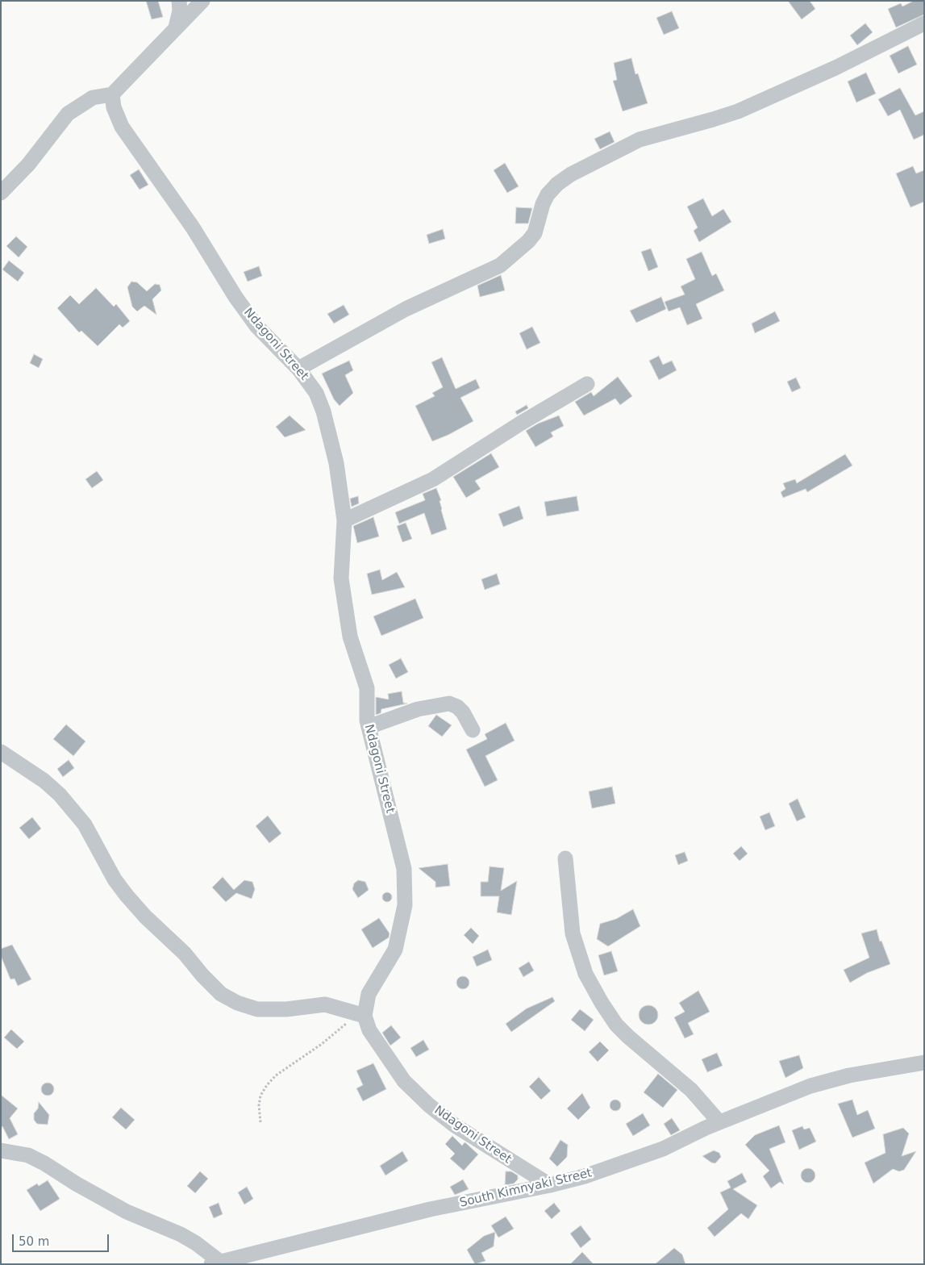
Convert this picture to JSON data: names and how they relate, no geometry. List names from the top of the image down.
{
  "streets": {
    "street": ["Ndagoni Street", "South Kimnyaki Street"]
  },
  "crossings": [
    ["Ndagoni Street", "South Kimnyaki Street"]
  ],
  "scale_bar": "50 m"
}
